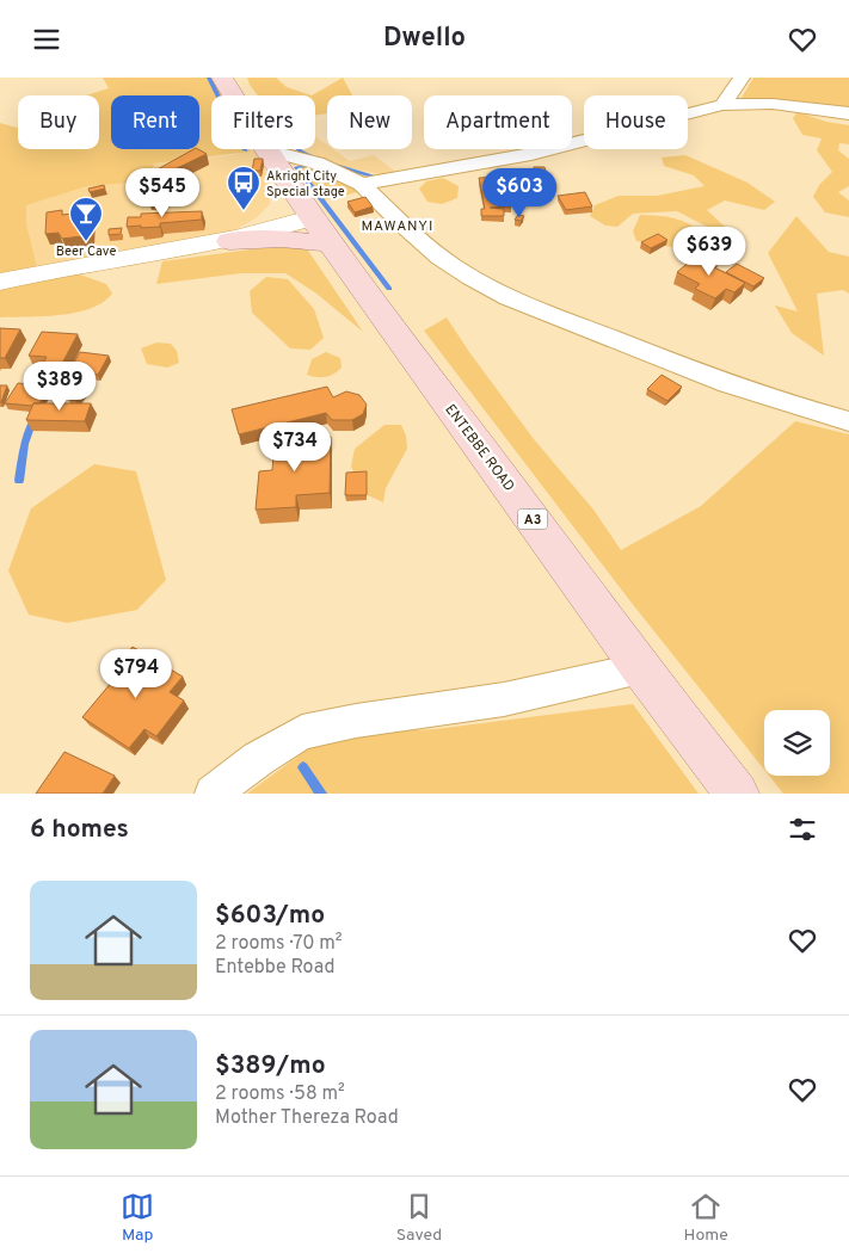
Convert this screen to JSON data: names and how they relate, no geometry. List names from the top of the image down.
{
  "streets": {
    "main road": ["ENTEBBE ROAD", "A3"]
  },
  "crossings": [
    ["ENTEBBE ROAD", "A3"]
  ],
  "districts": ["MAWANYI"],
  "places": {
    "bus stop": ["Akright City Special stage"],
    "bar": ["Beer Cave"]
  },
  "page": {
    "header": "Dwello",
    "chip": [
      "Buy",
      "Rent",
      "Filters",
      "New",
      "Apartment",
      "House"
    ],
    "price": [
      "$545",
      "$603",
      "$639",
      "$389",
      "$734",
      "$794"
    ],
    "heading": "6 homes",
    "list": [
      {
        "name": "$603/mo",
        "note": "2 rooms · 70 m² · Entebbe Road"
      },
      {
        "name": "$389/mo",
        "note": "2 rooms · 58 m² · Mother Thereza Road"
      }
    ],
    "tabs": ["Map", "Saved", "Home"]
  }
}
